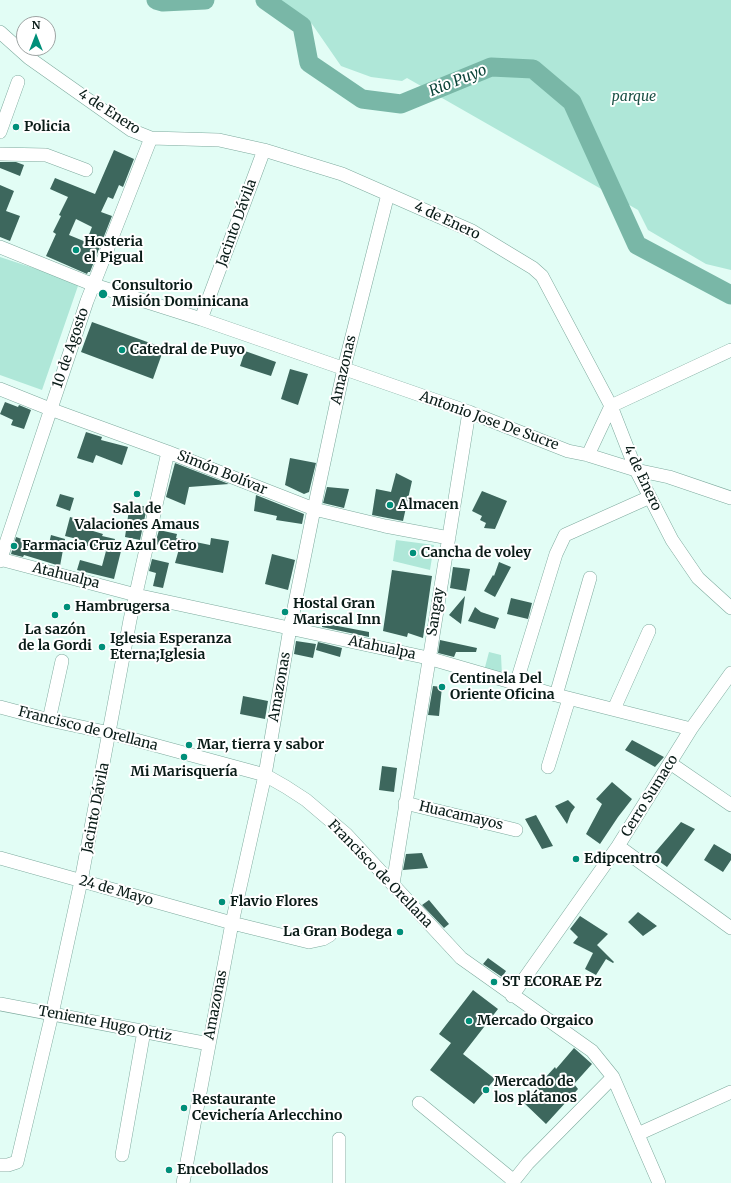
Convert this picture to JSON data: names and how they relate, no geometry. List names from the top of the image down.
{
  "streets": {
    "street": [
      "4 de Enero",
      "Jacinto Dávila",
      "10 de Agosto",
      "Amazonas",
      "Antonio Jose De Sucre",
      "Simón Bolívar",
      "Atahualpa",
      "Sangay",
      "Francisco de Orellana",
      "Cerro Sumaco",
      "Huacamayos",
      "24 de Mayo",
      "Teniente Hugo Ortiz"
    ]
  },
  "crossings": [
    ["4 de Enero", "Jacinto Dávila"],
    ["4 de Enero", "10 de Agosto"],
    ["4 de Enero", "Amazonas"],
    ["4 de Enero", "Antonio Jose De Sucre"],
    ["Jacinto Dávila", "Antonio Jose De Sucre"],
    ["Jacinto Dávila", "Simón Bolívar"],
    ["Jacinto Dávila", "Atahualpa"],
    ["Jacinto Dávila", "Francisco de Orellana"],
    ["Jacinto Dávila", "24 de Mayo"],
    ["Jacinto Dávila", "Teniente Hugo Ortiz"],
    ["10 de Agosto", "Antonio Jose De Sucre"],
    ["10 de Agosto", "Simón Bolívar"],
    ["10 de Agosto", "Atahualpa"],
    ["Amazonas", "Antonio Jose De Sucre"],
    ["Amazonas", "Simón Bolívar"],
    ["Amazonas", "Atahualpa"],
    ["Amazonas", "Francisco de Orellana"],
    ["Amazonas", "24 de Mayo"],
    ["Amazonas", "Teniente Hugo Ortiz"],
    ["Antonio Jose De Sucre", "Sangay"],
    ["Simón Bolívar", "Sangay"],
    ["Atahualpa", "Sangay"],
    ["Atahualpa", "Cerro Sumaco"],
    ["Sangay", "Francisco de Orellana"],
    ["Sangay", "Huacamayos"],
    ["Francisco de Orellana", "Cerro Sumaco"]
  ],
  "water": ["Rio Puyo"],
  "parks": ["parque"],
  "places": [
    "Policia",
    "Hosteria el Pigual",
    "Consultorio Misión Dominicana",
    "Catedral de Puyo",
    "Sala de Valaciones Amaus",
    "Almacen",
    "Farmacia Cruz Azul Cetro",
    "Cancha de voley",
    "Hambrugersa",
    "Hostal Gran Mariscal Inn",
    "La sazón de la Gordi",
    "Iglesia Esperanza Eterna;Iglesia",
    "Centinela Del Oriente Oficina",
    "Mar, tierra y sabor",
    "Mi Marisquería",
    "Edipcentro",
    "Flavio Flores",
    "La Gran Bodega",
    "ST ECORAE Pz",
    "Mercado Orgaico",
    "Mercado de los plátanos",
    "Restaurante Cevichería Arlecchino",
    "Encebollados"
  ],
  "north": "top"
}
